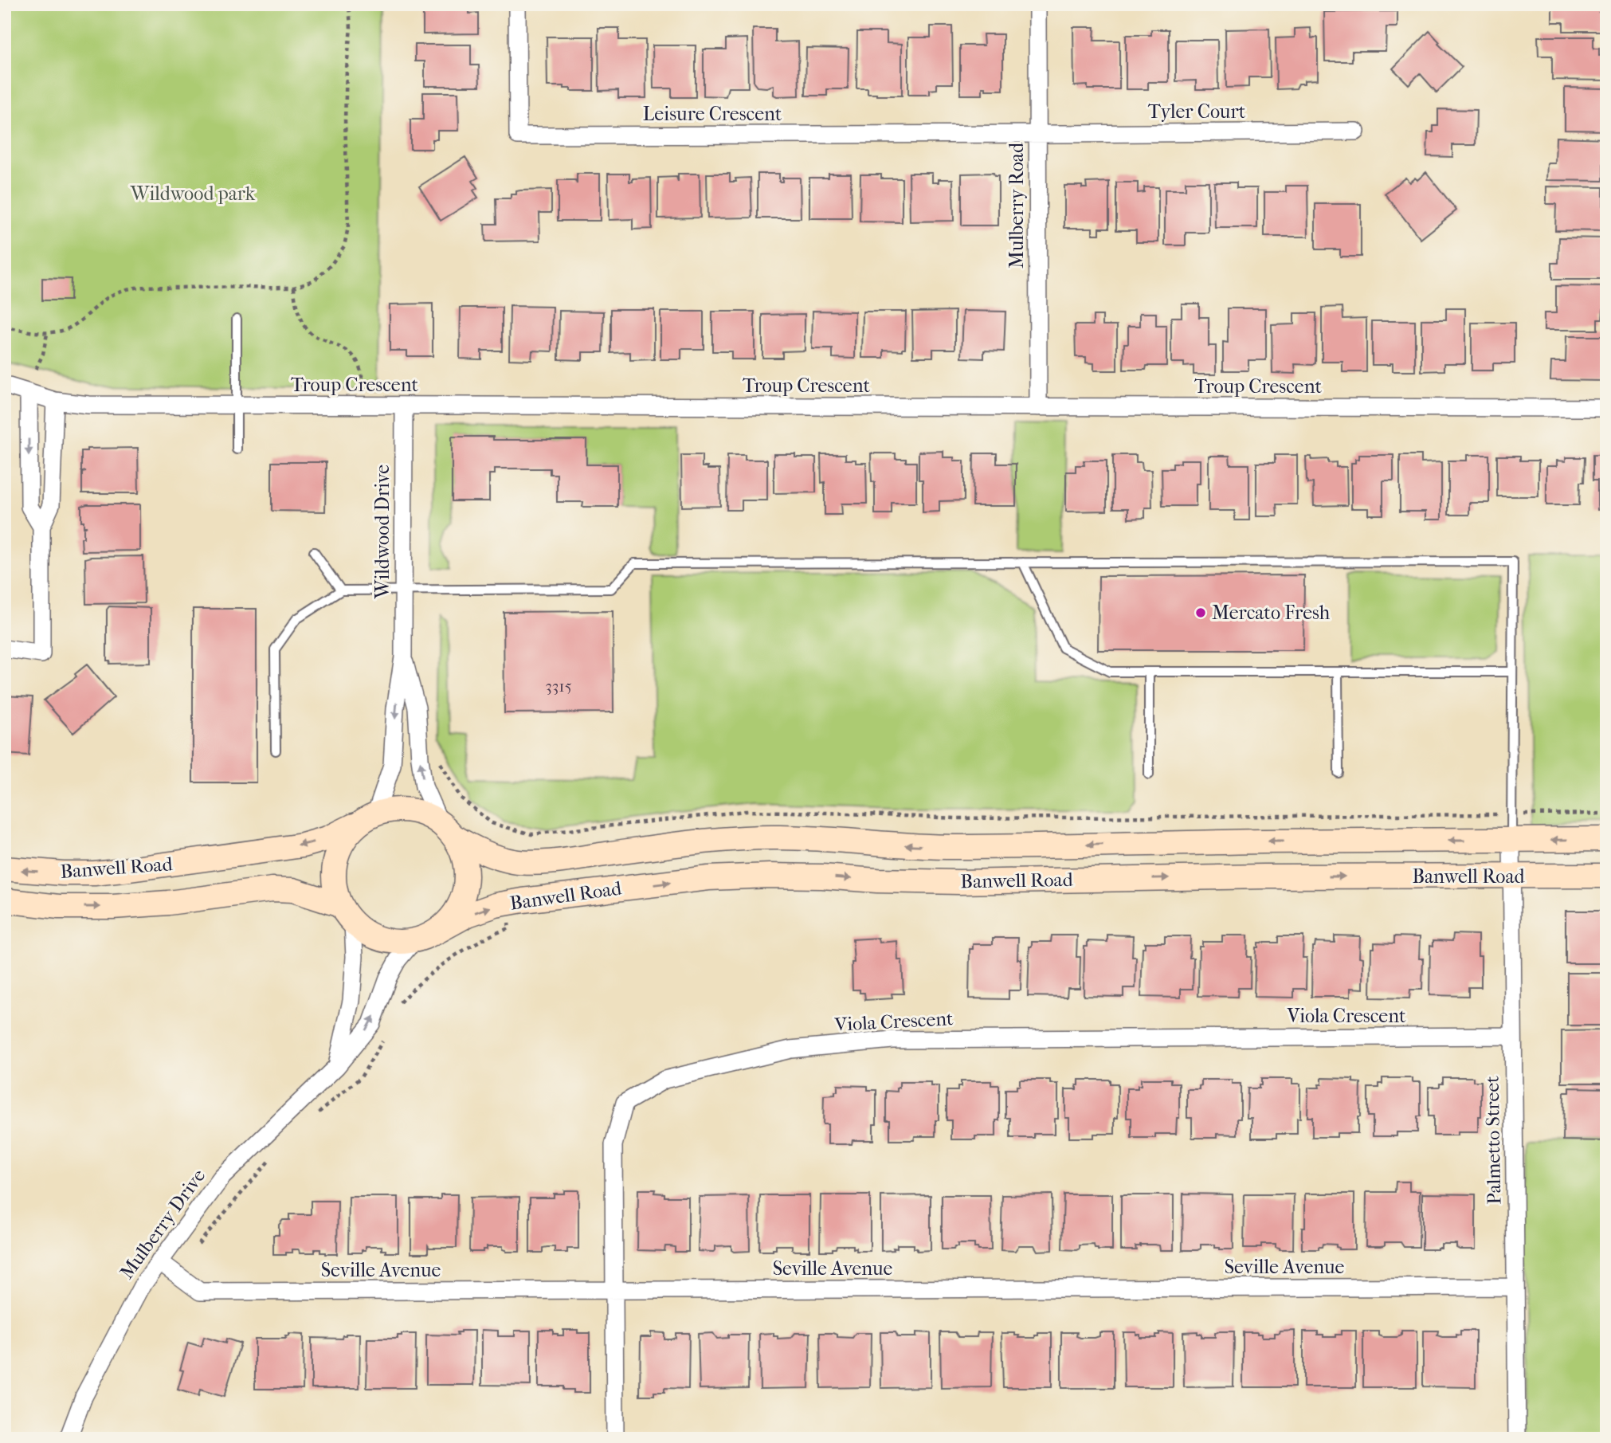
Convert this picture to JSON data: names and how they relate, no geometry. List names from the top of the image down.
{
  "streets": {
    "main road": ["Banwell Road"],
    "street": [
      "Tyler Court",
      "Leisure Crescent",
      "Mulberry Road",
      "Troup Crescent",
      "Wildwood Drive",
      "Viola Crescent",
      "Palmetto Street",
      "Mulberry Drive",
      "Seville Avenue"
    ]
  },
  "crossings": [
    ["Tyler Court", "Leisure Crescent"],
    ["Tyler Court", "Mulberry Road"],
    ["Leisure Crescent", "Mulberry Road"],
    ["Mulberry Road", "Troup Crescent"],
    ["Troup Crescent", "Wildwood Drive"],
    ["Wildwood Drive", "Banwell Road"],
    ["Wildwood Drive", "Mulberry Drive"],
    ["Banwell Road", "Palmetto Street"],
    ["Banwell Road", "Mulberry Drive"],
    ["Viola Crescent", "Palmetto Street"],
    ["Viola Crescent", "Seville Avenue"],
    ["Palmetto Street", "Seville Avenue"],
    ["Mulberry Drive", "Seville Avenue"]
  ],
  "parks": ["Wildwood park"],
  "places": ["Mercato Fresh"],
  "house_numbers": ["3315"]
}
